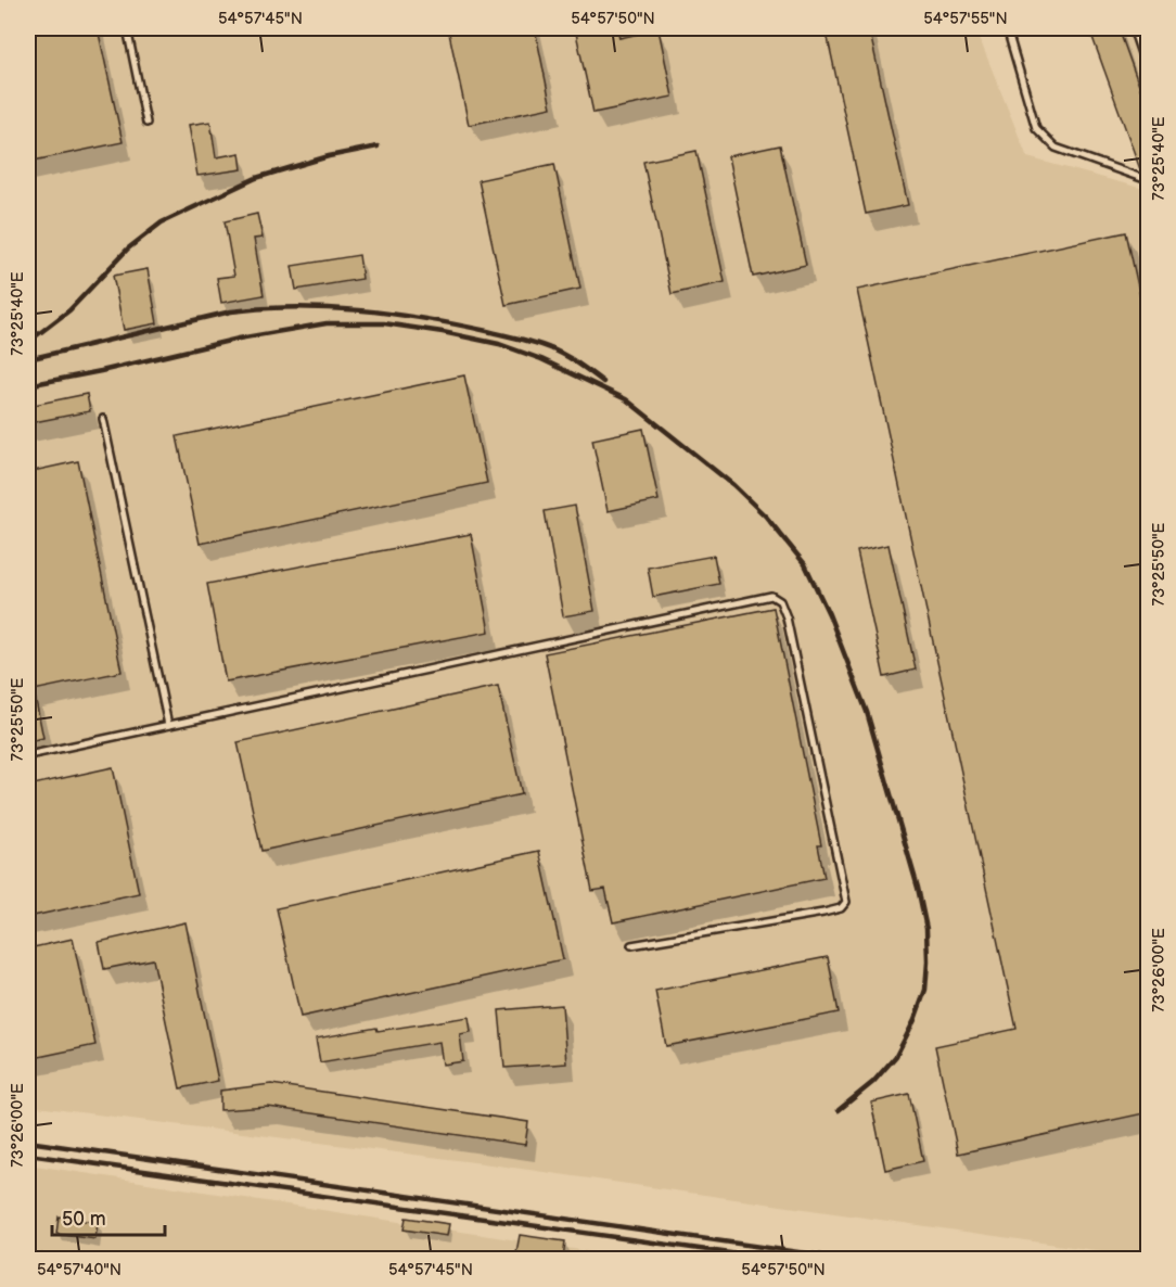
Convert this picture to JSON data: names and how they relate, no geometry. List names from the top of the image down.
{
  "scale_bar": "50 m",
  "coordinates": [
    "54°57'45\"N",
    "54°57'50\"N",
    "54°57'55\"N",
    "73°25'40\"E",
    "73°25'50\"E",
    "73°26'00\"E",
    "54°57'40\"N"
  ]
}
